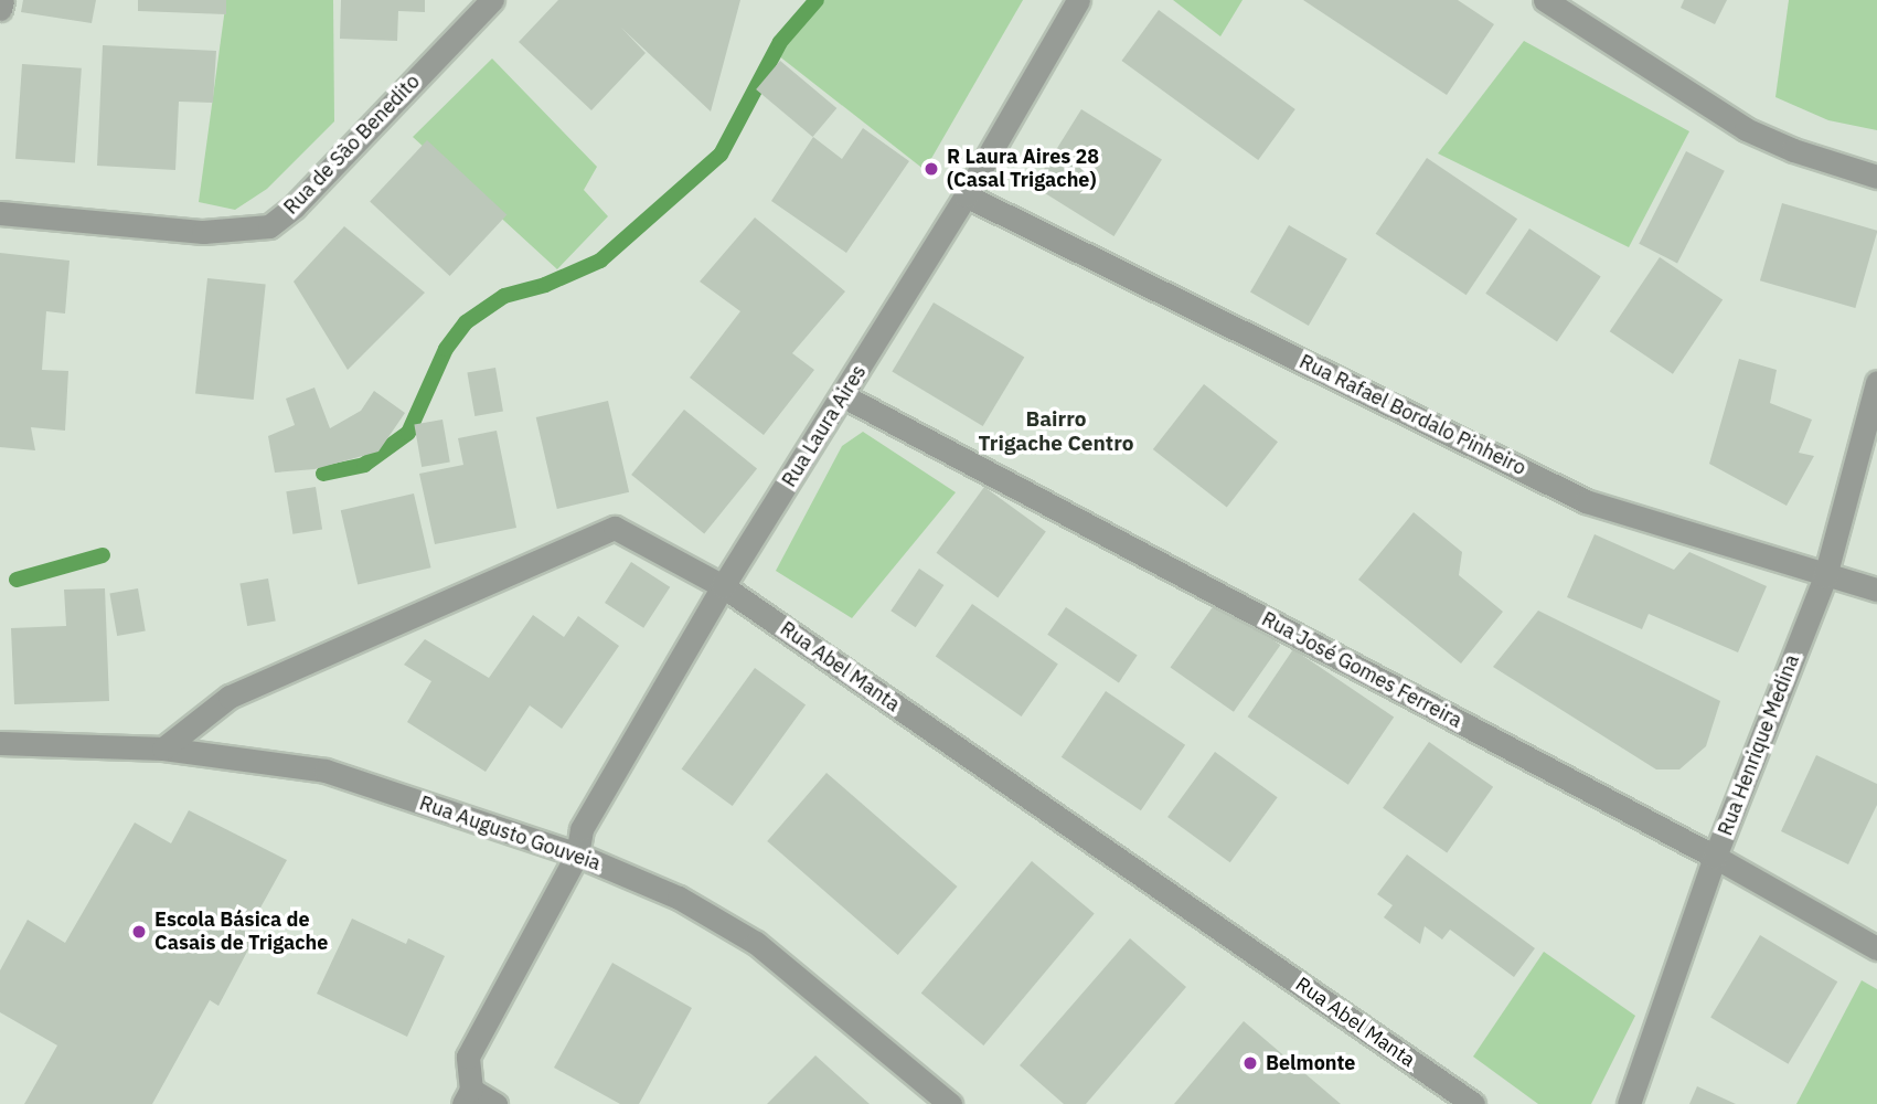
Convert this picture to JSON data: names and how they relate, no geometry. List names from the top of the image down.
{
  "streets": {
    "street": [
      "Rua de São Benedito",
      "Rua Rafael Bordalo Pinheiro",
      "Rua Laura Aires",
      "Rua Abel Manta",
      "Rua José Gomes Ferreira",
      "Rua Henrique Medina",
      "Rua Augusto Gouveia"
    ]
  },
  "crossings": [
    ["Rua Rafael Bordalo Pinheiro", "Rua Laura Aires"],
    ["Rua Rafael Bordalo Pinheiro", "Rua Henrique Medina"],
    ["Rua Laura Aires", "Rua Abel Manta"],
    ["Rua Laura Aires", "Rua José Gomes Ferreira"],
    ["Rua Laura Aires", "Rua Augusto Gouveia"],
    ["Rua Abel Manta", "Rua Augusto Gouveia"],
    ["Rua José Gomes Ferreira", "Rua Henrique Medina"]
  ],
  "districts": ["Bairro Trigache Centro"],
  "places": ["R Laura Aires 28 (Casal Trigache)", "Escola Básica de Casais de Trigache", "Belmonte"]
}
